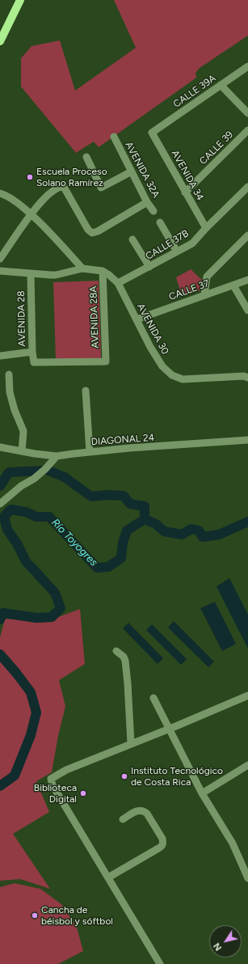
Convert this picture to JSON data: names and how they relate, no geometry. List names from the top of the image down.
{
  "streets": {
    "street": [
      "CALLE 39A",
      "CALLE 39",
      "AVENIDA 32A",
      "AVENIDA 34",
      "CALLE 37B",
      "CALLE 37",
      "AVENIDA 28A",
      "AVENIDA 28",
      "AVENIDA 30",
      "DIAGONAL 24"
    ]
  },
  "crossings": [
    ["CALLE 39A", "AVENIDA 34"],
    ["CALLE 39", "AVENIDA 34"],
    ["AVENIDA 34", "CALLE 37B"],
    ["CALLE 37B", "AVENIDA 30"],
    ["CALLE 37", "AVENIDA 30"],
    ["AVENIDA 28A", "AVENIDA 28"],
    ["AVENIDA 28A", "AVENIDA 30"]
  ],
  "water": ["Río Toyogres"],
  "places": [
    "Escuela Proceso Solano Ramírez",
    "Instituto Tecnológico de Costa Rica",
    "Biblioteca Digital",
    "Cancha de béisbol y sóftbol"
  ],
  "north": "bottom left"
}
